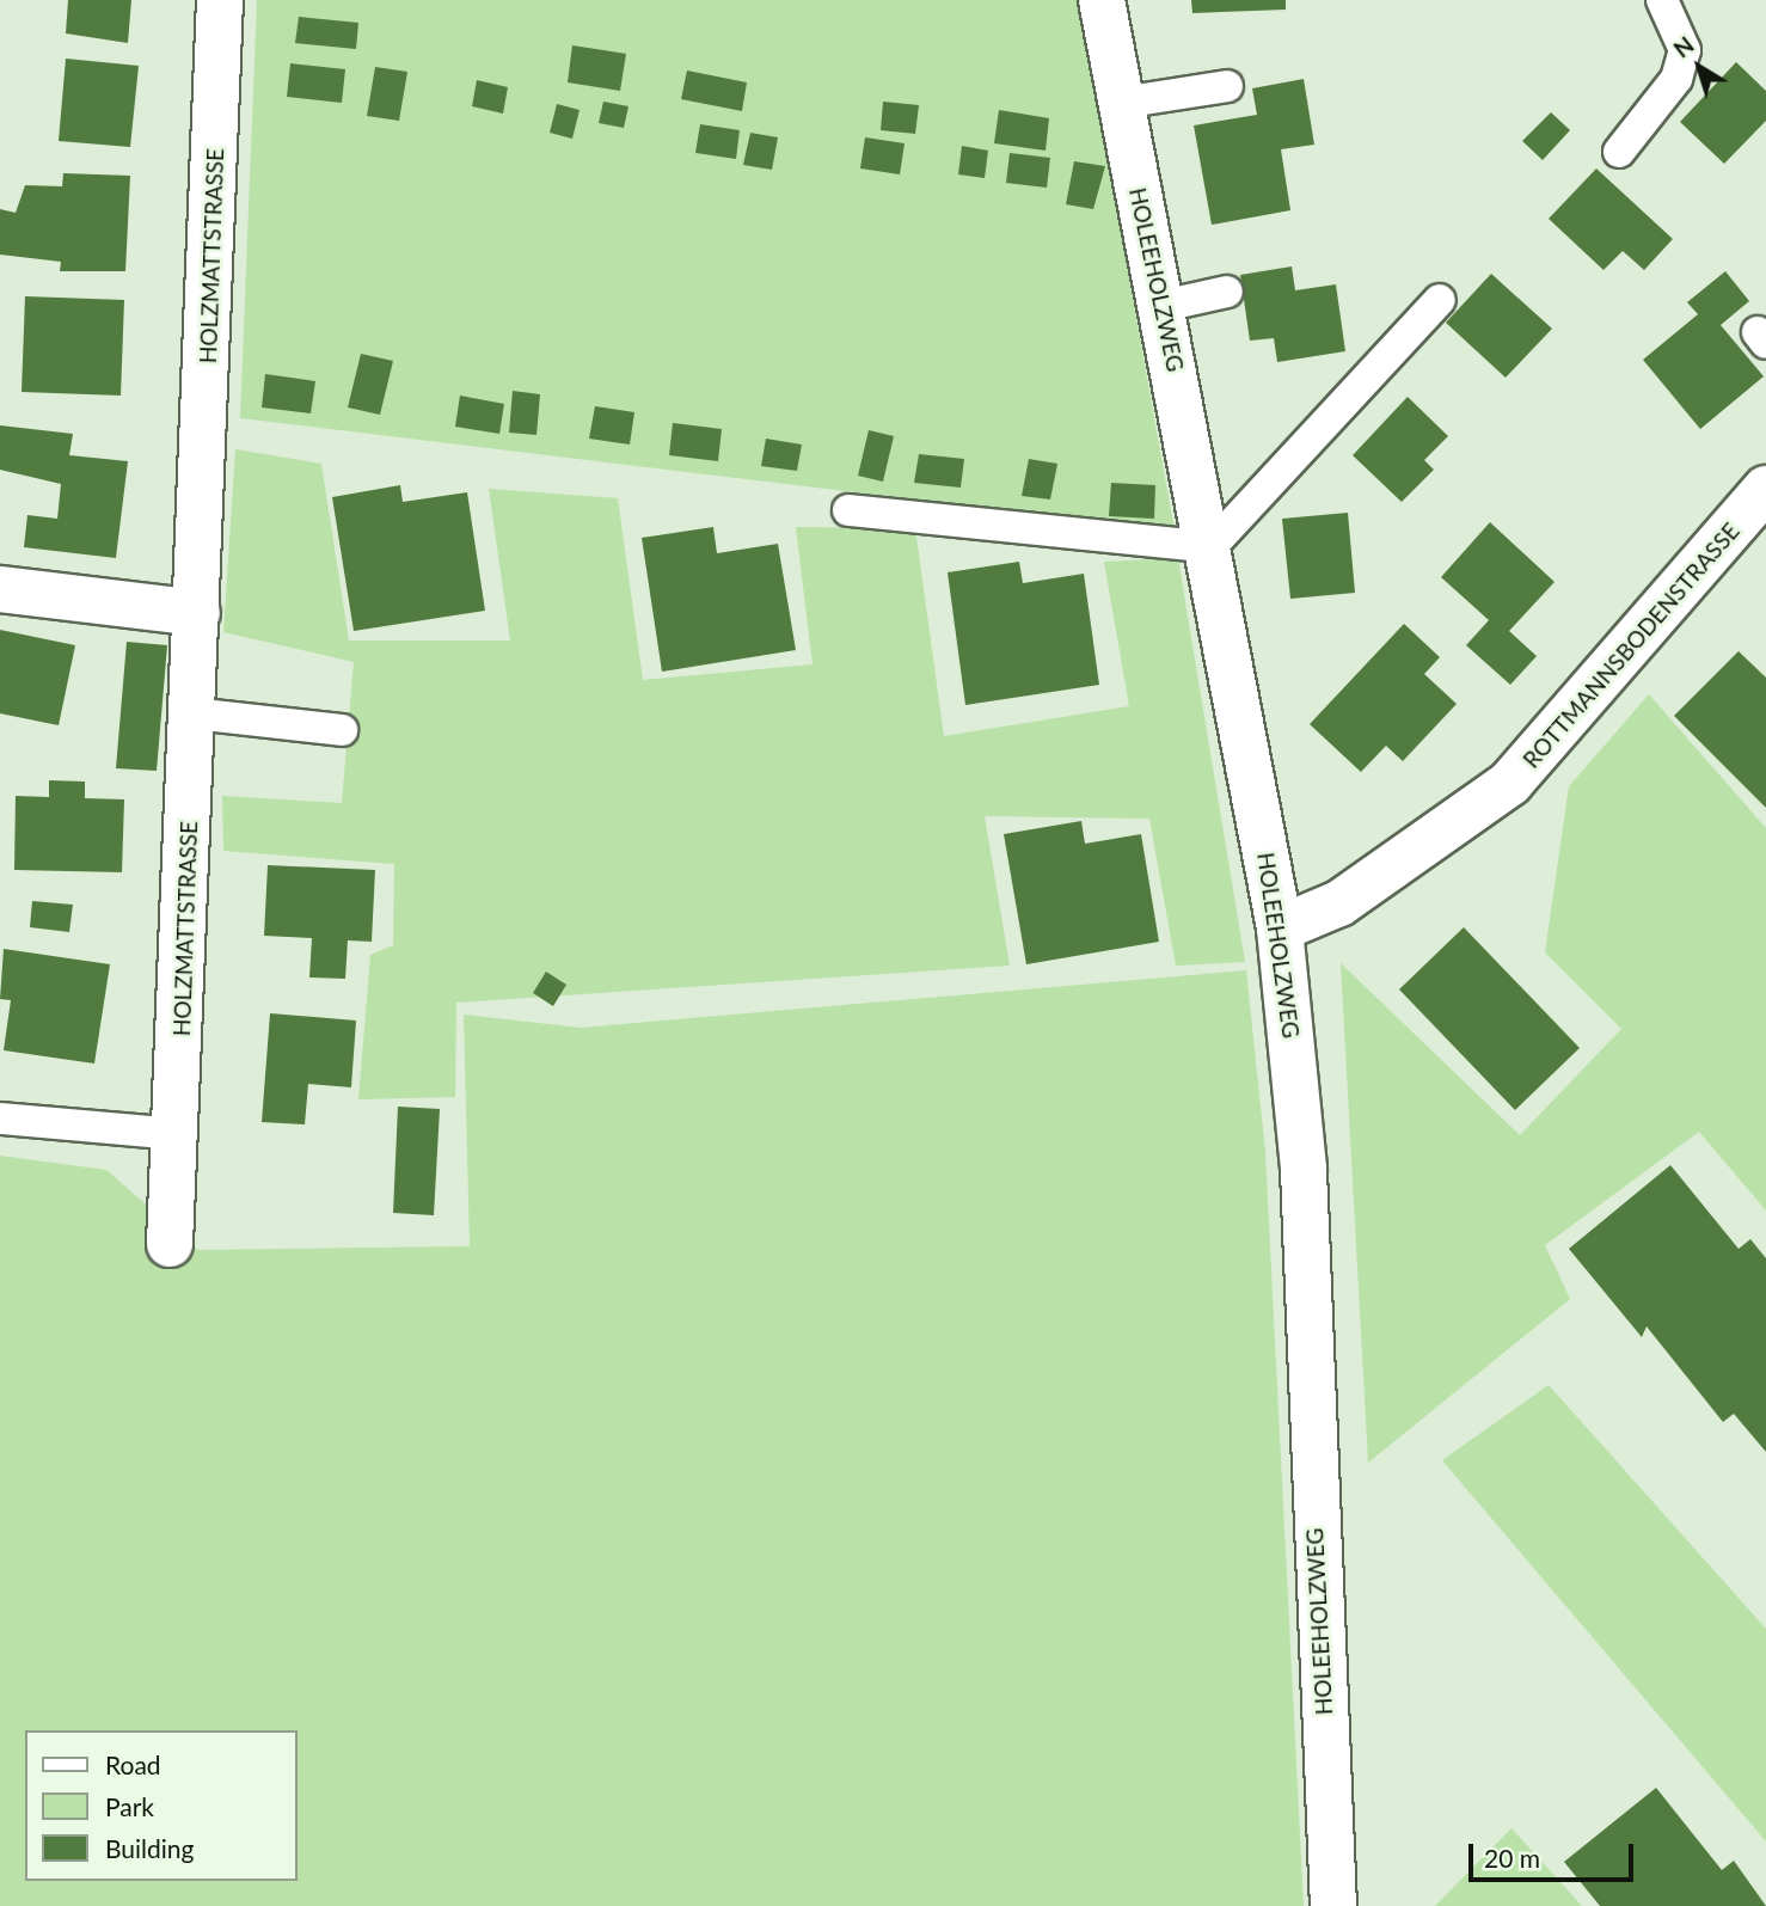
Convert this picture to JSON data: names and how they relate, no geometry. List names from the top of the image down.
{
  "streets": {
    "street": ["HOLZMATTSTRASSE", "HOLEEHOLZWEG", "ROTTMANNSBODENSTRASSE"]
  },
  "crossings": [
    ["HOLEEHOLZWEG", "ROTTMANNSBODENSTRASSE"]
  ],
  "legend": ["Road", "Park", "Building"],
  "scale_bar": "20 m",
  "north": "top left"
}
